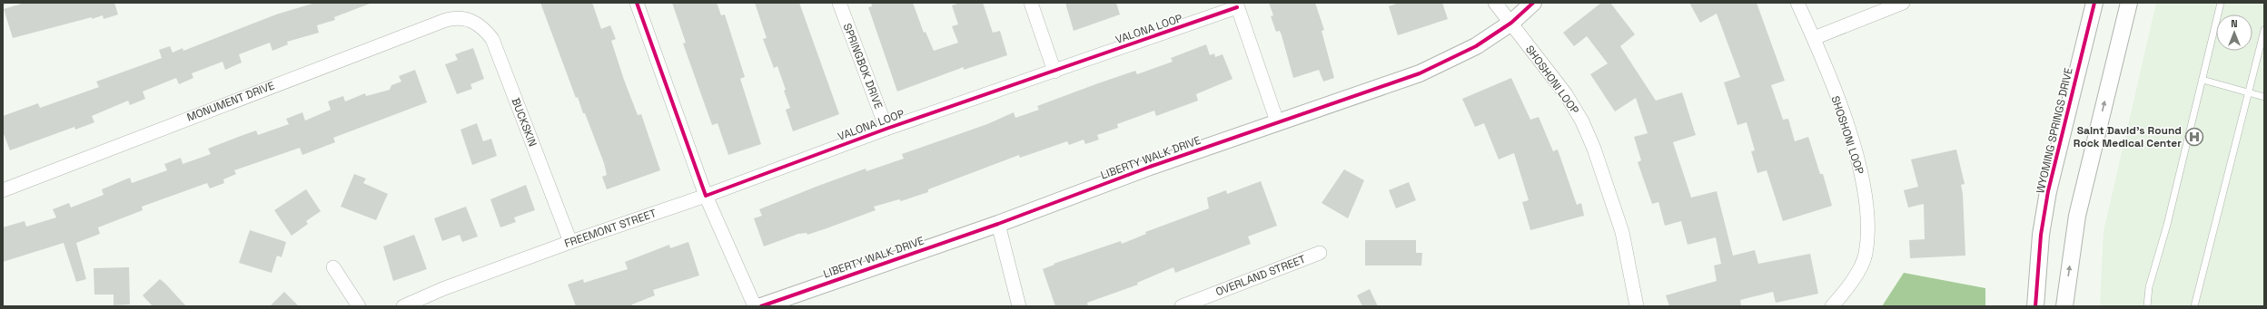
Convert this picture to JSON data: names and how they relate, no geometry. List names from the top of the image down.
{
  "streets": {
    "street": [
      "VALONA LOOP",
      "SPRINGBOK DRIVE",
      "SHOSHONI LOOP",
      "MONUMENT DRIVE",
      "BUCKSKIN",
      "WYOMING SPRINGS DRIVE",
      "LIBERTY WALK DRIVE",
      "FREEMONT STREET",
      "OVERLAND STREET"
    ]
  },
  "crossings": [
    ["VALONA LOOP", "SPRINGBOK DRIVE"],
    ["VALONA LOOP", "LIBERTY WALK DRIVE"],
    ["VALONA LOOP", "FREEMONT STREET"],
    ["SHOSHONI LOOP", "LIBERTY WALK DRIVE"],
    ["MONUMENT DRIVE", "BUCKSKIN"],
    ["BUCKSKIN", "FREEMONT STREET"]
  ],
  "places": {
    "hospital": ["Saint David's Round Rock Medical Center"]
  },
  "north": "top"
}
